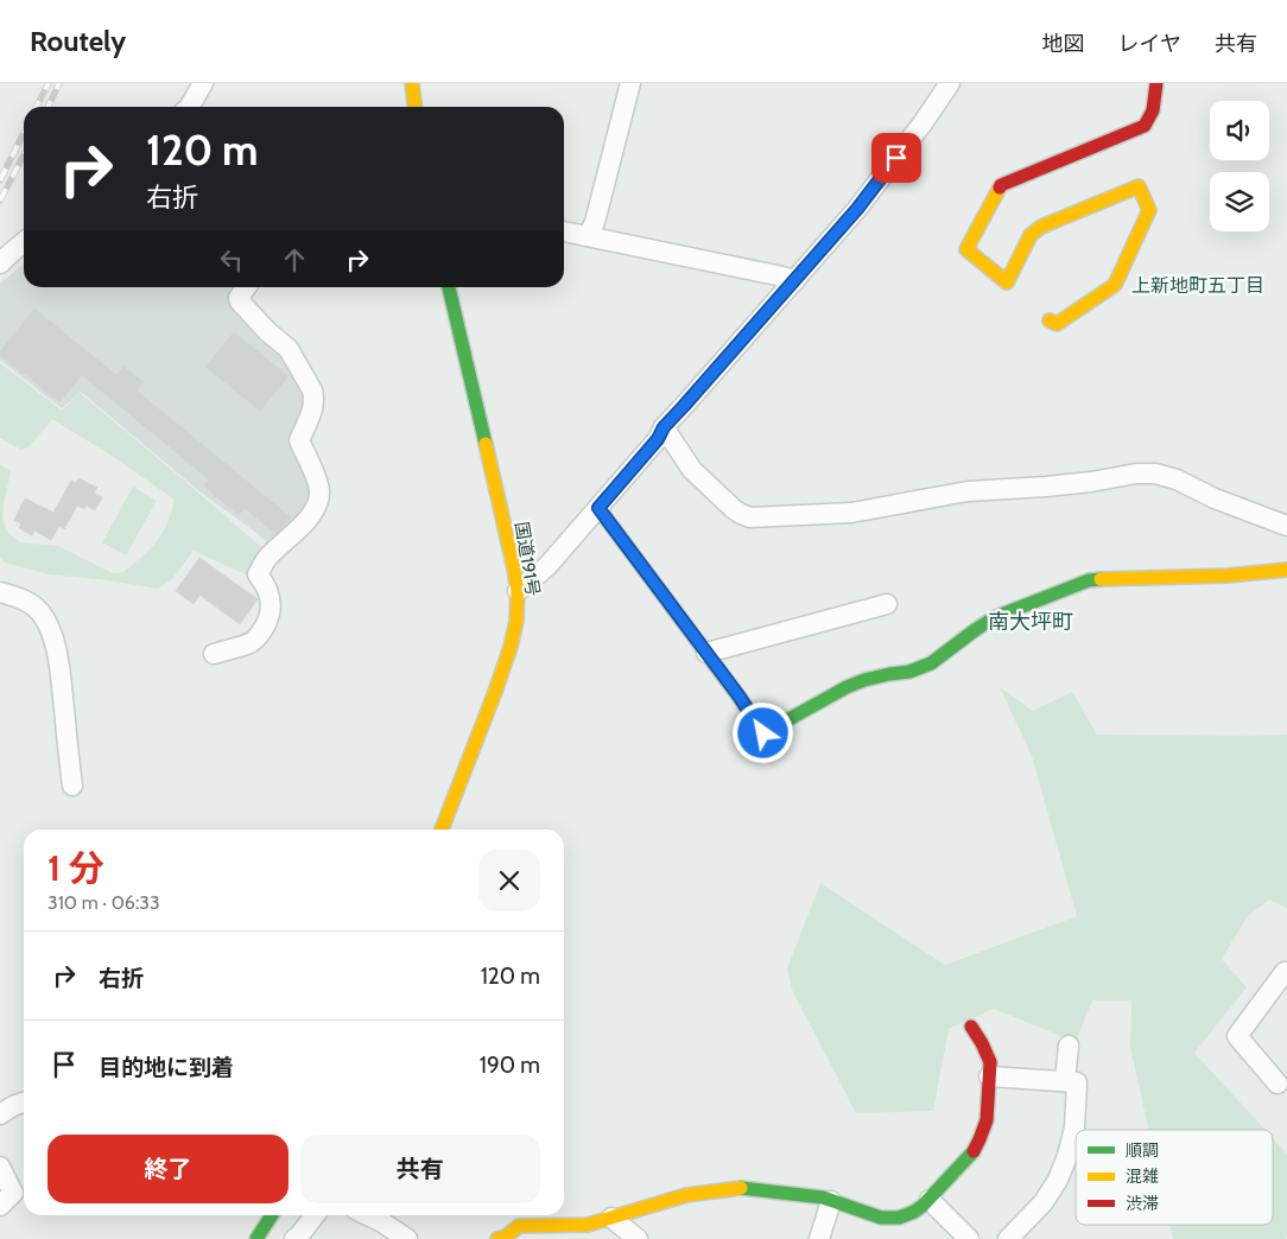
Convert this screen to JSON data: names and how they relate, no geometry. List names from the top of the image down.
{
  "streets": {
    "main road": ["国道191号"]
  },
  "districts": ["上新地町五丁目", "南大坪町"],
  "legend": ["順調", "混雑", "渋滞"],
  "page": {
    "header": "Routely",
    "nav": ["地図", "レイヤ", "共有"],
    "turn": ["120 m", "右折"],
    "heading": ["1 分", "310 m · 06:33"],
    "list": [
      {
        "name": "右折",
        "value": "120 m"
      },
      {
        "name": "目的地に到着",
        "value": "190 m"
      }
    ],
    "buttons": ["終了", "共有"]
  }
}
